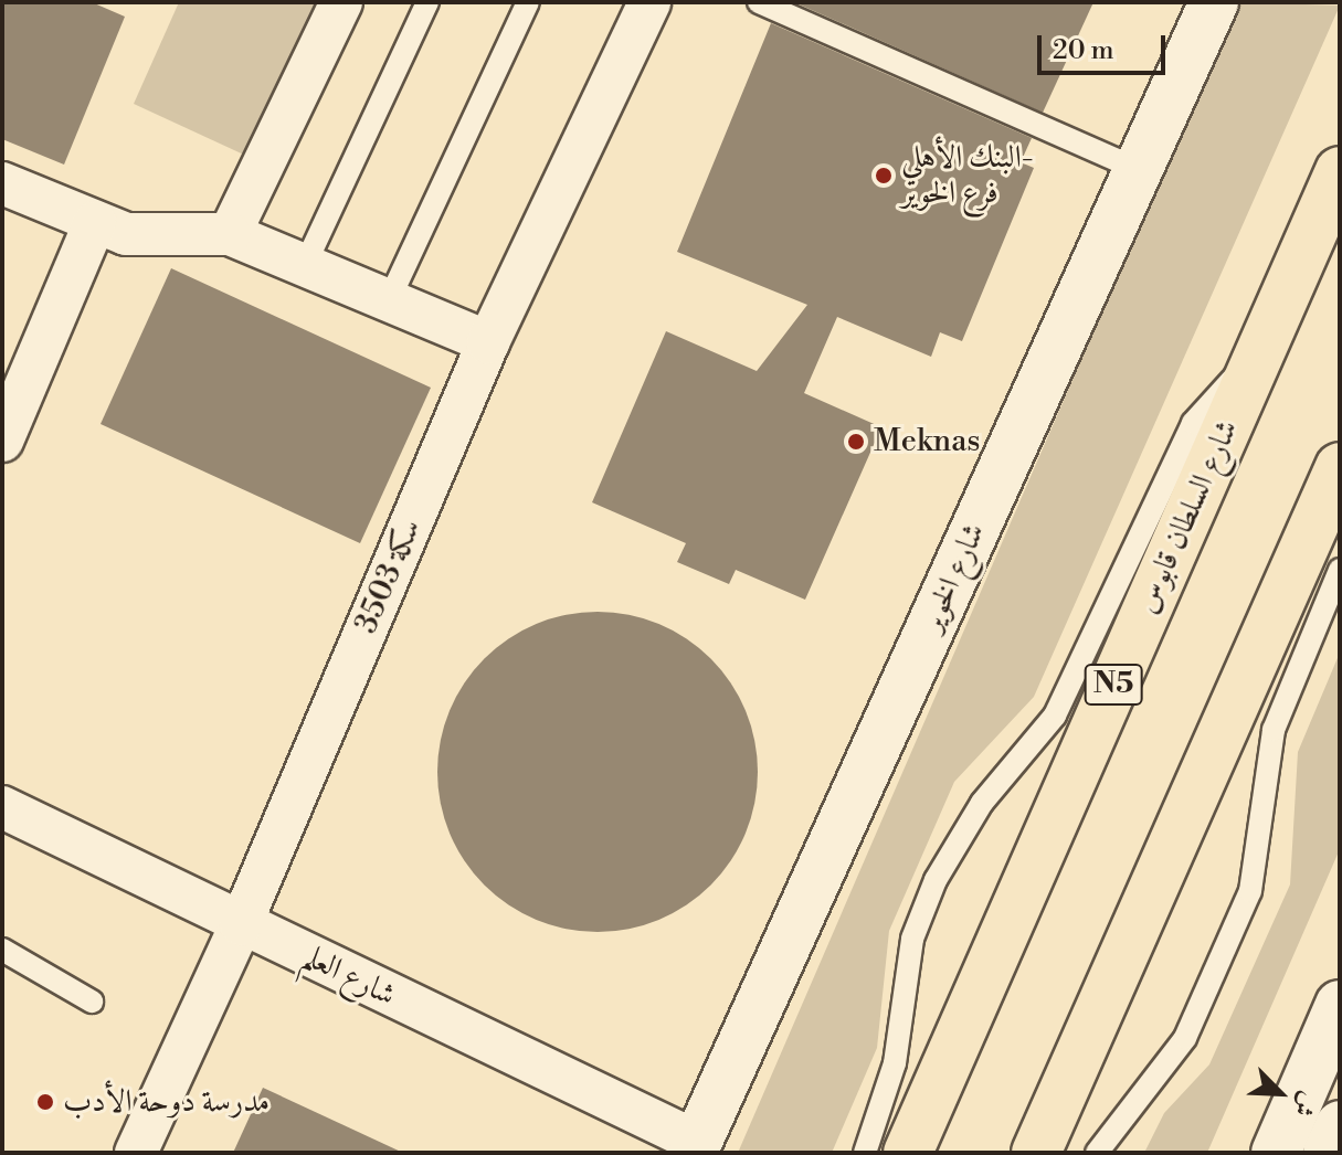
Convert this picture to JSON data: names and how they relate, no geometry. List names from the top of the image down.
{
  "streets": {
    "highway": ["شارع السلطان قابوس", "N5"],
    "street": ["سكة 3503", "شارع الخوير", "شارع العلم"]
  },
  "crossings": [
    ["سكة 3503", "شارع العلم"],
    ["شارع الخوير", "شارع العلم"]
  ],
  "places": ["البنك الأهلي- فرع الخوير", "Meknas", "مدرسة دوحة الأدب"],
  "scale_bar": "20 m",
  "north": "bottom right"
}
